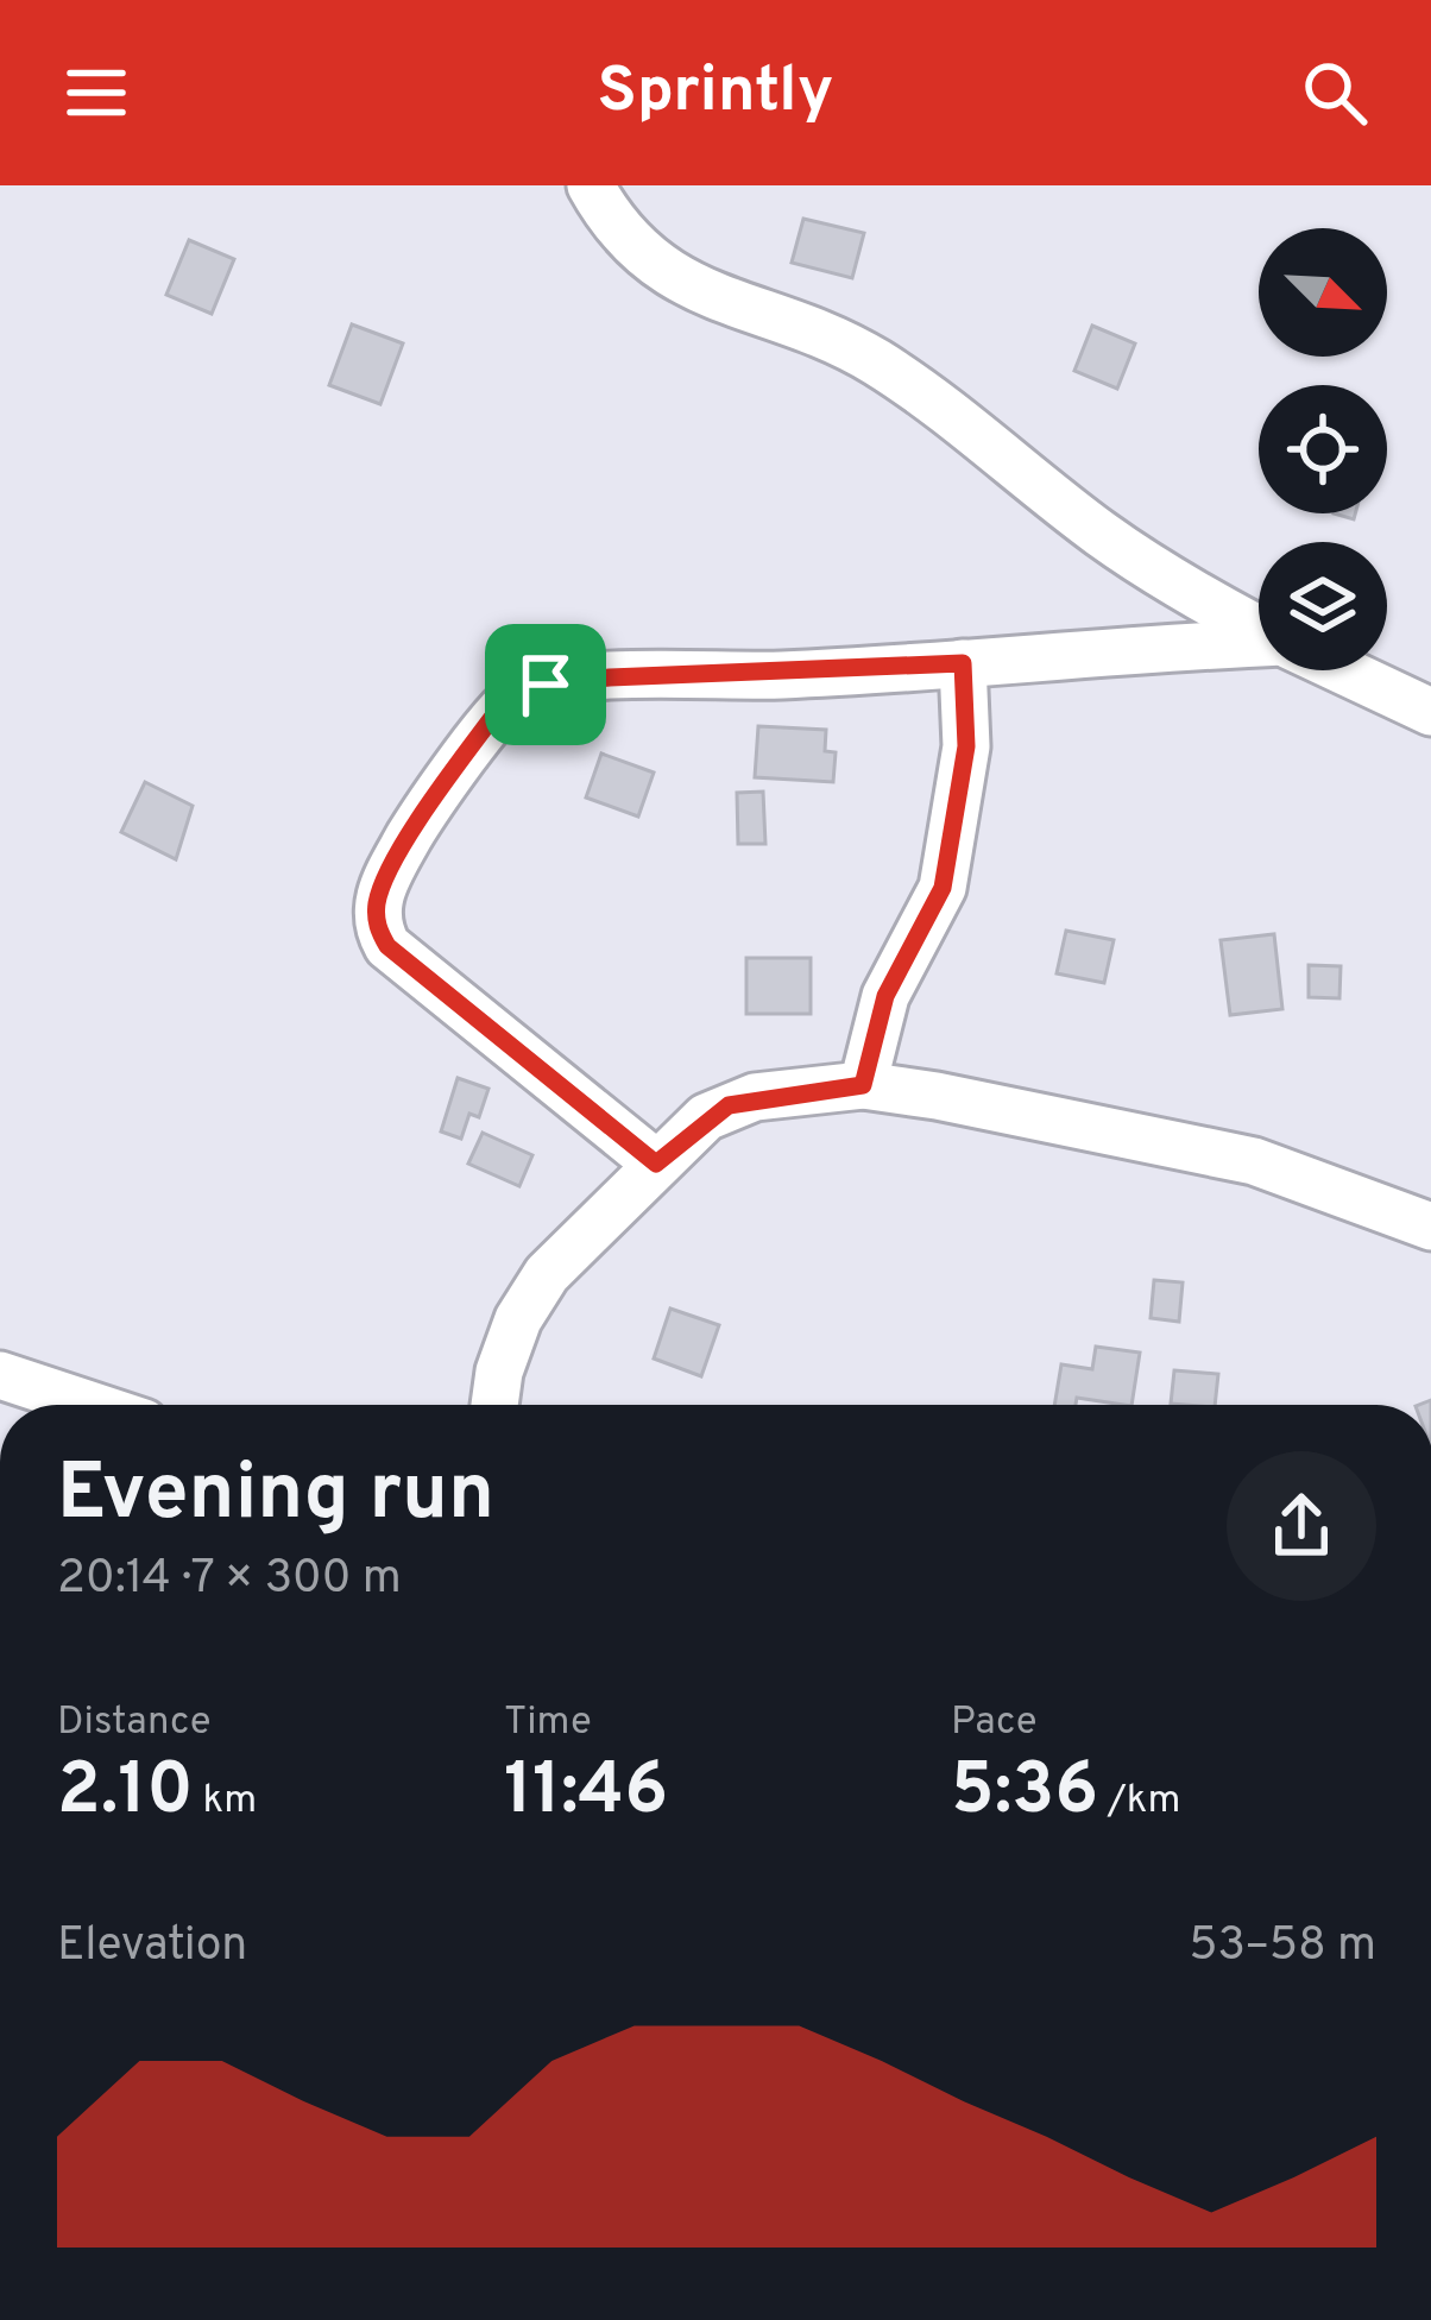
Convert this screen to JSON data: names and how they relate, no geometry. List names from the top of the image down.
{
  "north": "bottom right",
  "page": {
    "header": "Sprintly",
    "heading": ["Evening run", "20:14 · 7 × 300 m"],
    "stats": [
      ["Distance", "2.10 km"],
      ["Time", "11:46"],
      ["Pace", "5:36 /km"]
    ],
    "chart": ["Elevation", "53–58 m"]
  }
}
